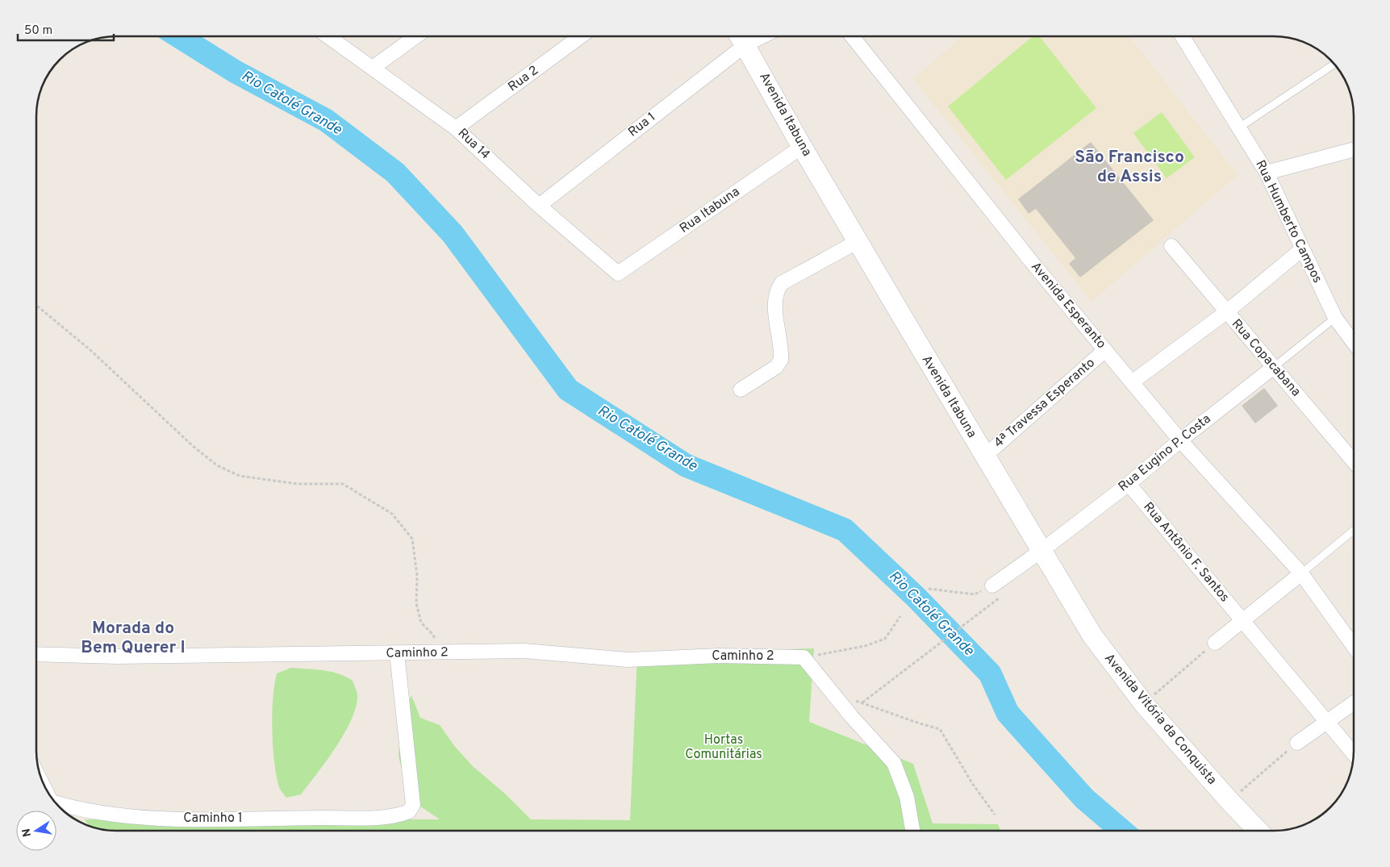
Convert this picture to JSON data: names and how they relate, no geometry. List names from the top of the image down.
{
  "streets": {
    "main road": ["Avenida Itabuna", "Avenida Vitória da Conquista"],
    "street": [
      "Rua 2",
      "Rua 1",
      "Rua 14",
      "Rua Itabuna",
      "Rua Humberto Campos",
      "Avenida Esperanto",
      "Rua Copacabana",
      "4ª Travessa Esperanto",
      "Rua Eugino P. Costa",
      "Rua Antônio F. Santos",
      "Caminho 2",
      "Caminho 1"
    ]
  },
  "crossings": [
    ["Rua 2", "Rua 14"],
    ["Avenida Itabuna", "Rua 1"],
    ["Avenida Itabuna", "Rua Itabuna"],
    ["Avenida Itabuna", "4ª Travessa Esperanto"],
    ["Avenida Itabuna", "Rua Eugino P. Costa"],
    ["Avenida Itabuna", "Avenida Vitória da Conquista"],
    ["Rua 1", "Rua 14"],
    ["Rua 14", "Rua Itabuna"],
    ["Rua Humberto Campos", "Rua Eugino P. Costa"],
    ["Avenida Esperanto", "4ª Travessa Esperanto"],
    ["Avenida Esperanto", "Rua Eugino P. Costa"],
    ["Rua Copacabana", "Rua Eugino P. Costa"],
    ["Rua Eugino P. Costa", "Rua Antônio F. Santos"],
    ["Rua Eugino P. Costa", "Avenida Vitória da Conquista"],
    ["Caminho 2", "Caminho 1"]
  ],
  "districts": ["São Francisco de Assis", "Morada do Bem Querer I"],
  "water": ["Rio Catolé Grande"],
  "parks": ["Hortas Comunitárias"],
  "scale_bar": "50 m",
  "north": "left"
}
